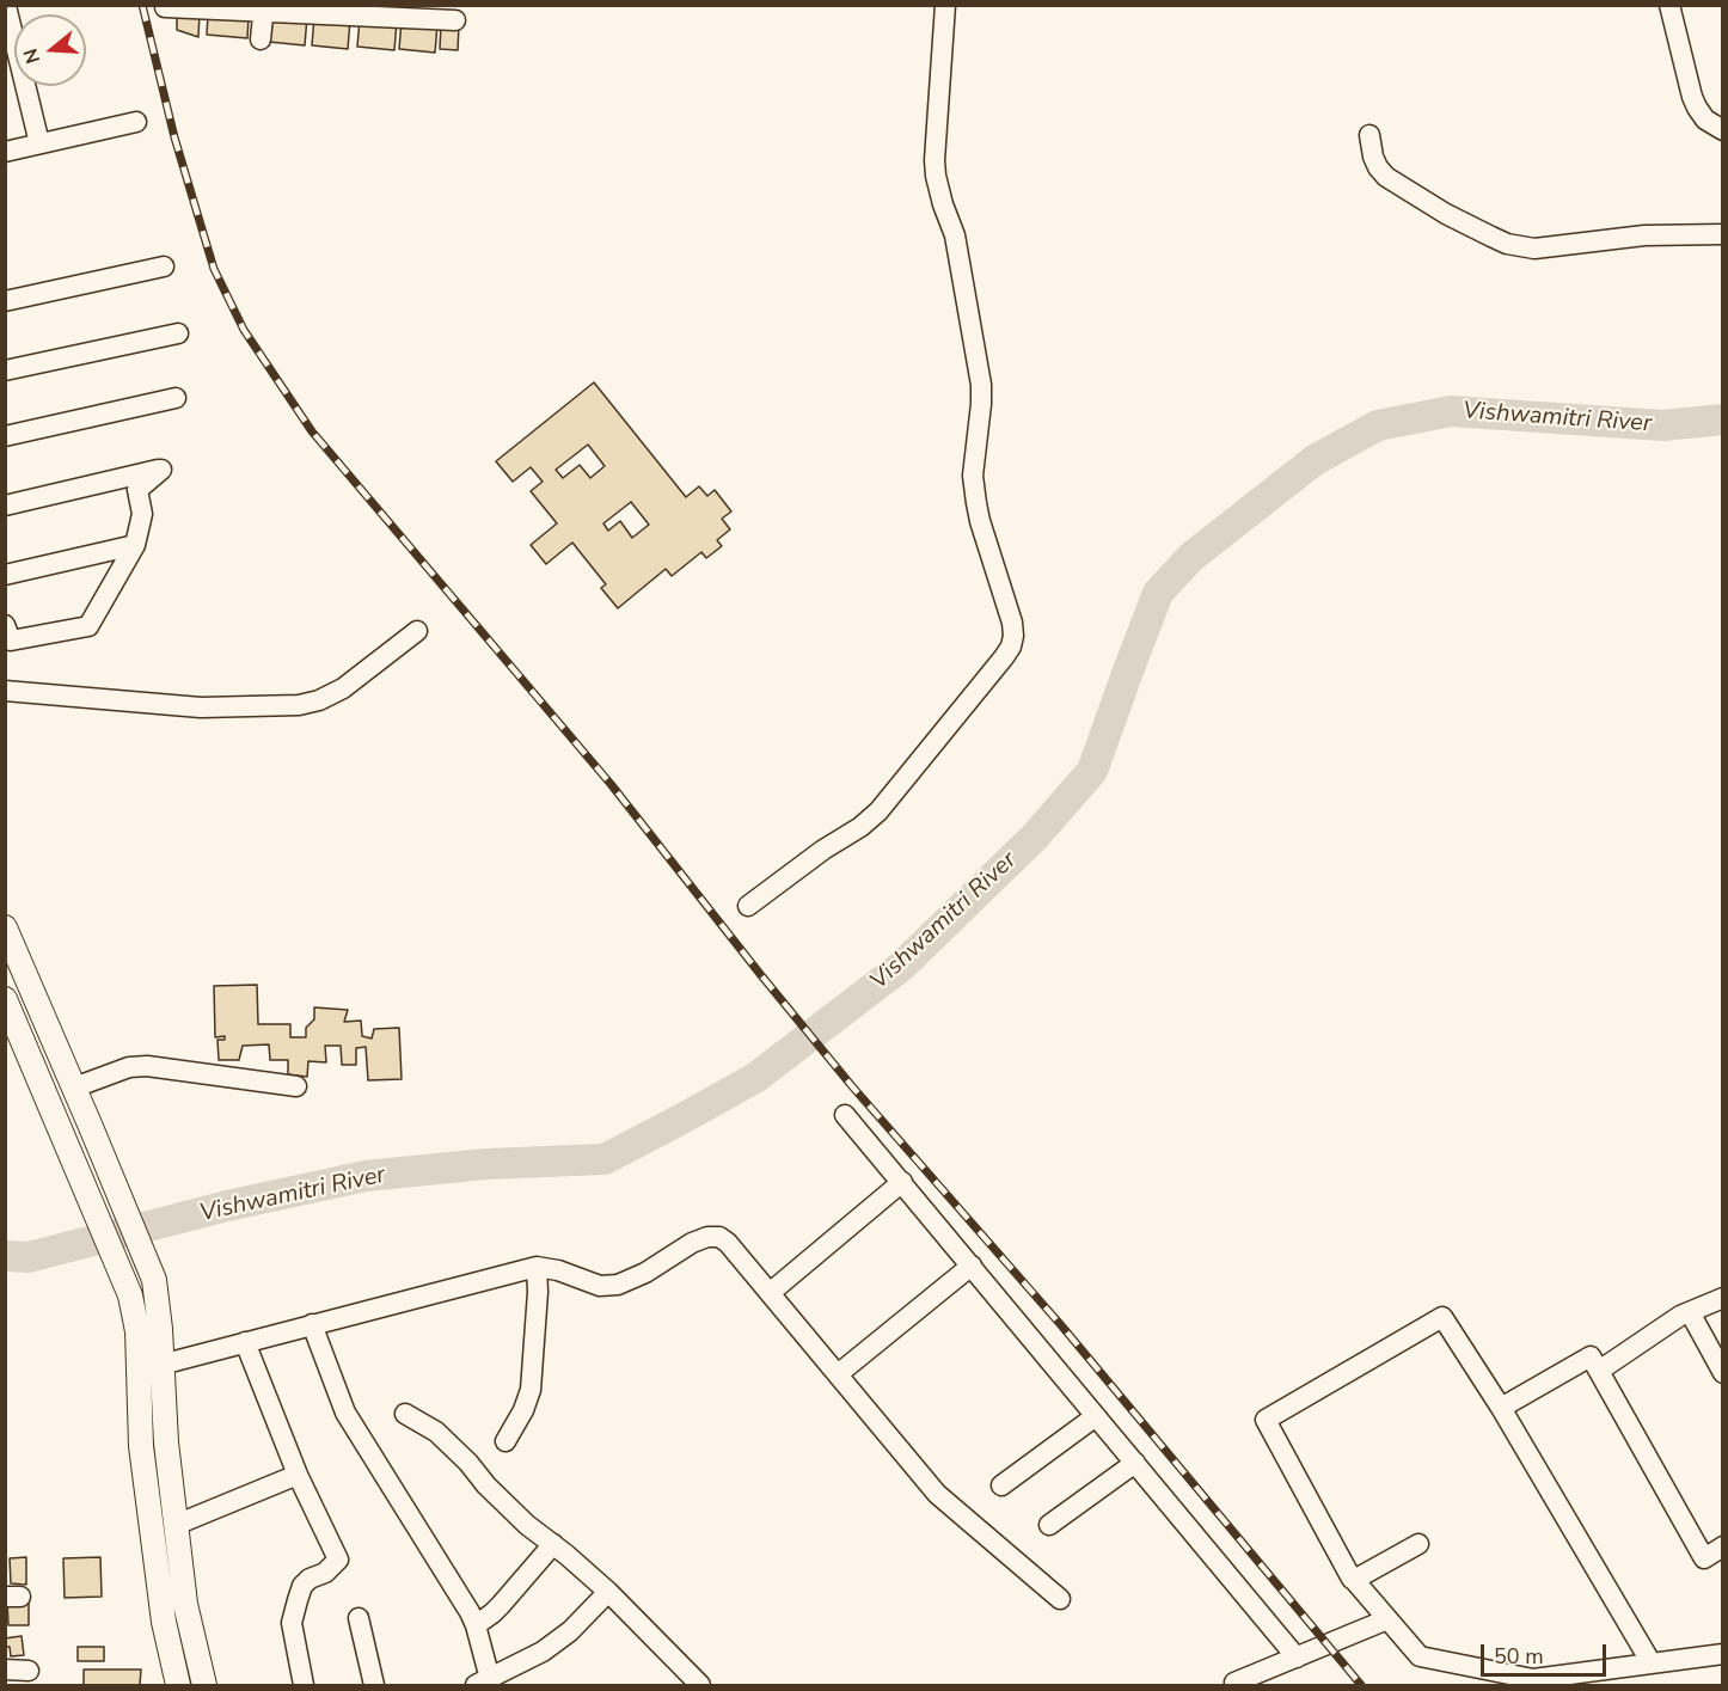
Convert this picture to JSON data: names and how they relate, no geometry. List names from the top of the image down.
{
  "water": ["Vishwamitri River"],
  "scale_bar": "50 m",
  "north": "left"
}
